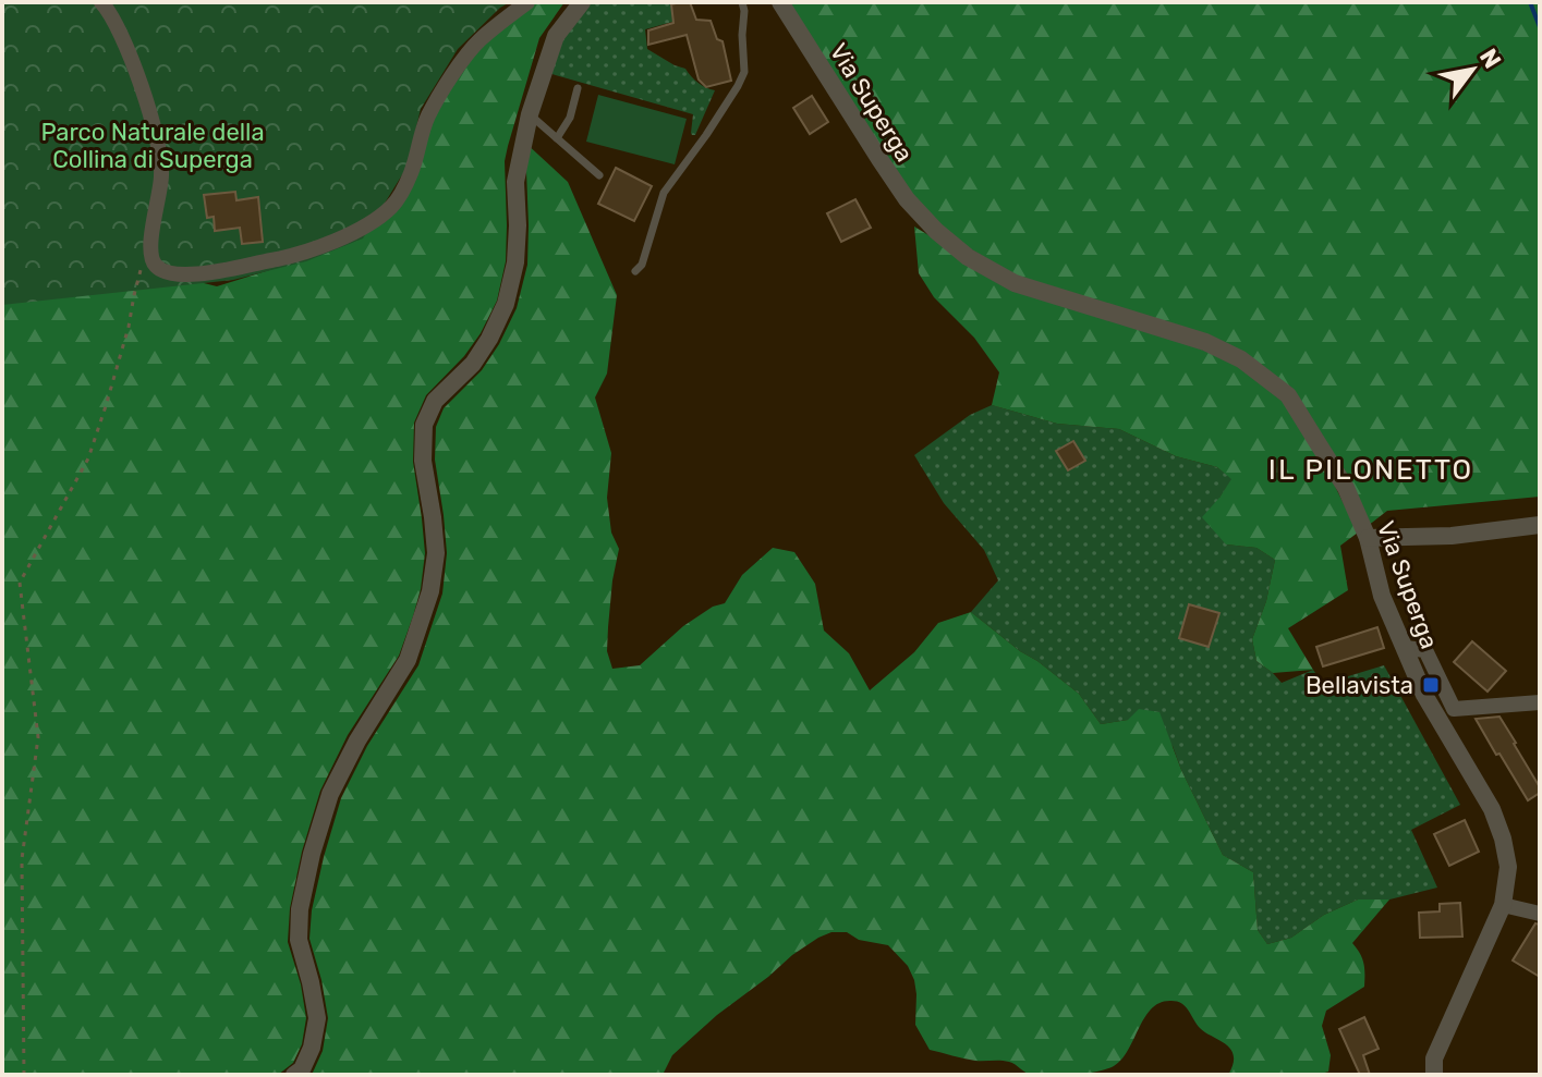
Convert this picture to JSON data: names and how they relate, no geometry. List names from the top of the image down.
{
  "streets": {
    "street": ["Via Superga"]
  },
  "districts": ["IL PILONETTO"],
  "parks": ["Parco Naturale della Collina di Superga"],
  "places": {
    "transit": ["Bellavista"]
  },
  "north": "top right"
}
